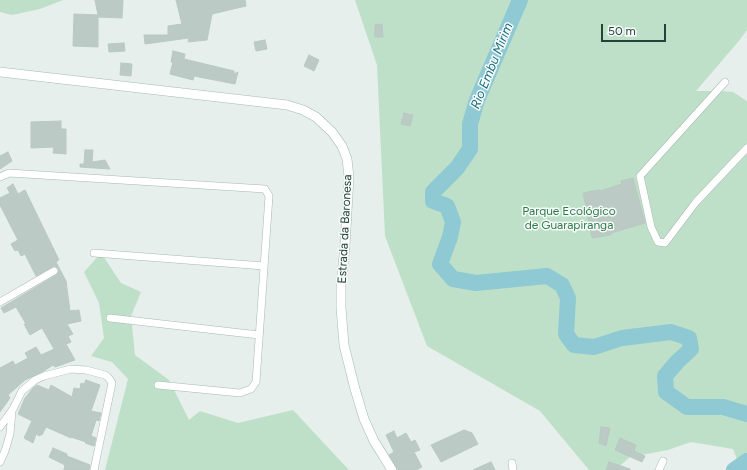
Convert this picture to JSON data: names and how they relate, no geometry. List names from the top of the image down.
{
  "streets": {
    "main road": ["Estrada da Baronesa"]
  },
  "water": ["Rio Embu Mirim"],
  "parks": ["Parque Ecológico de Guarapiranga"],
  "scale_bar": "50 m"
}
